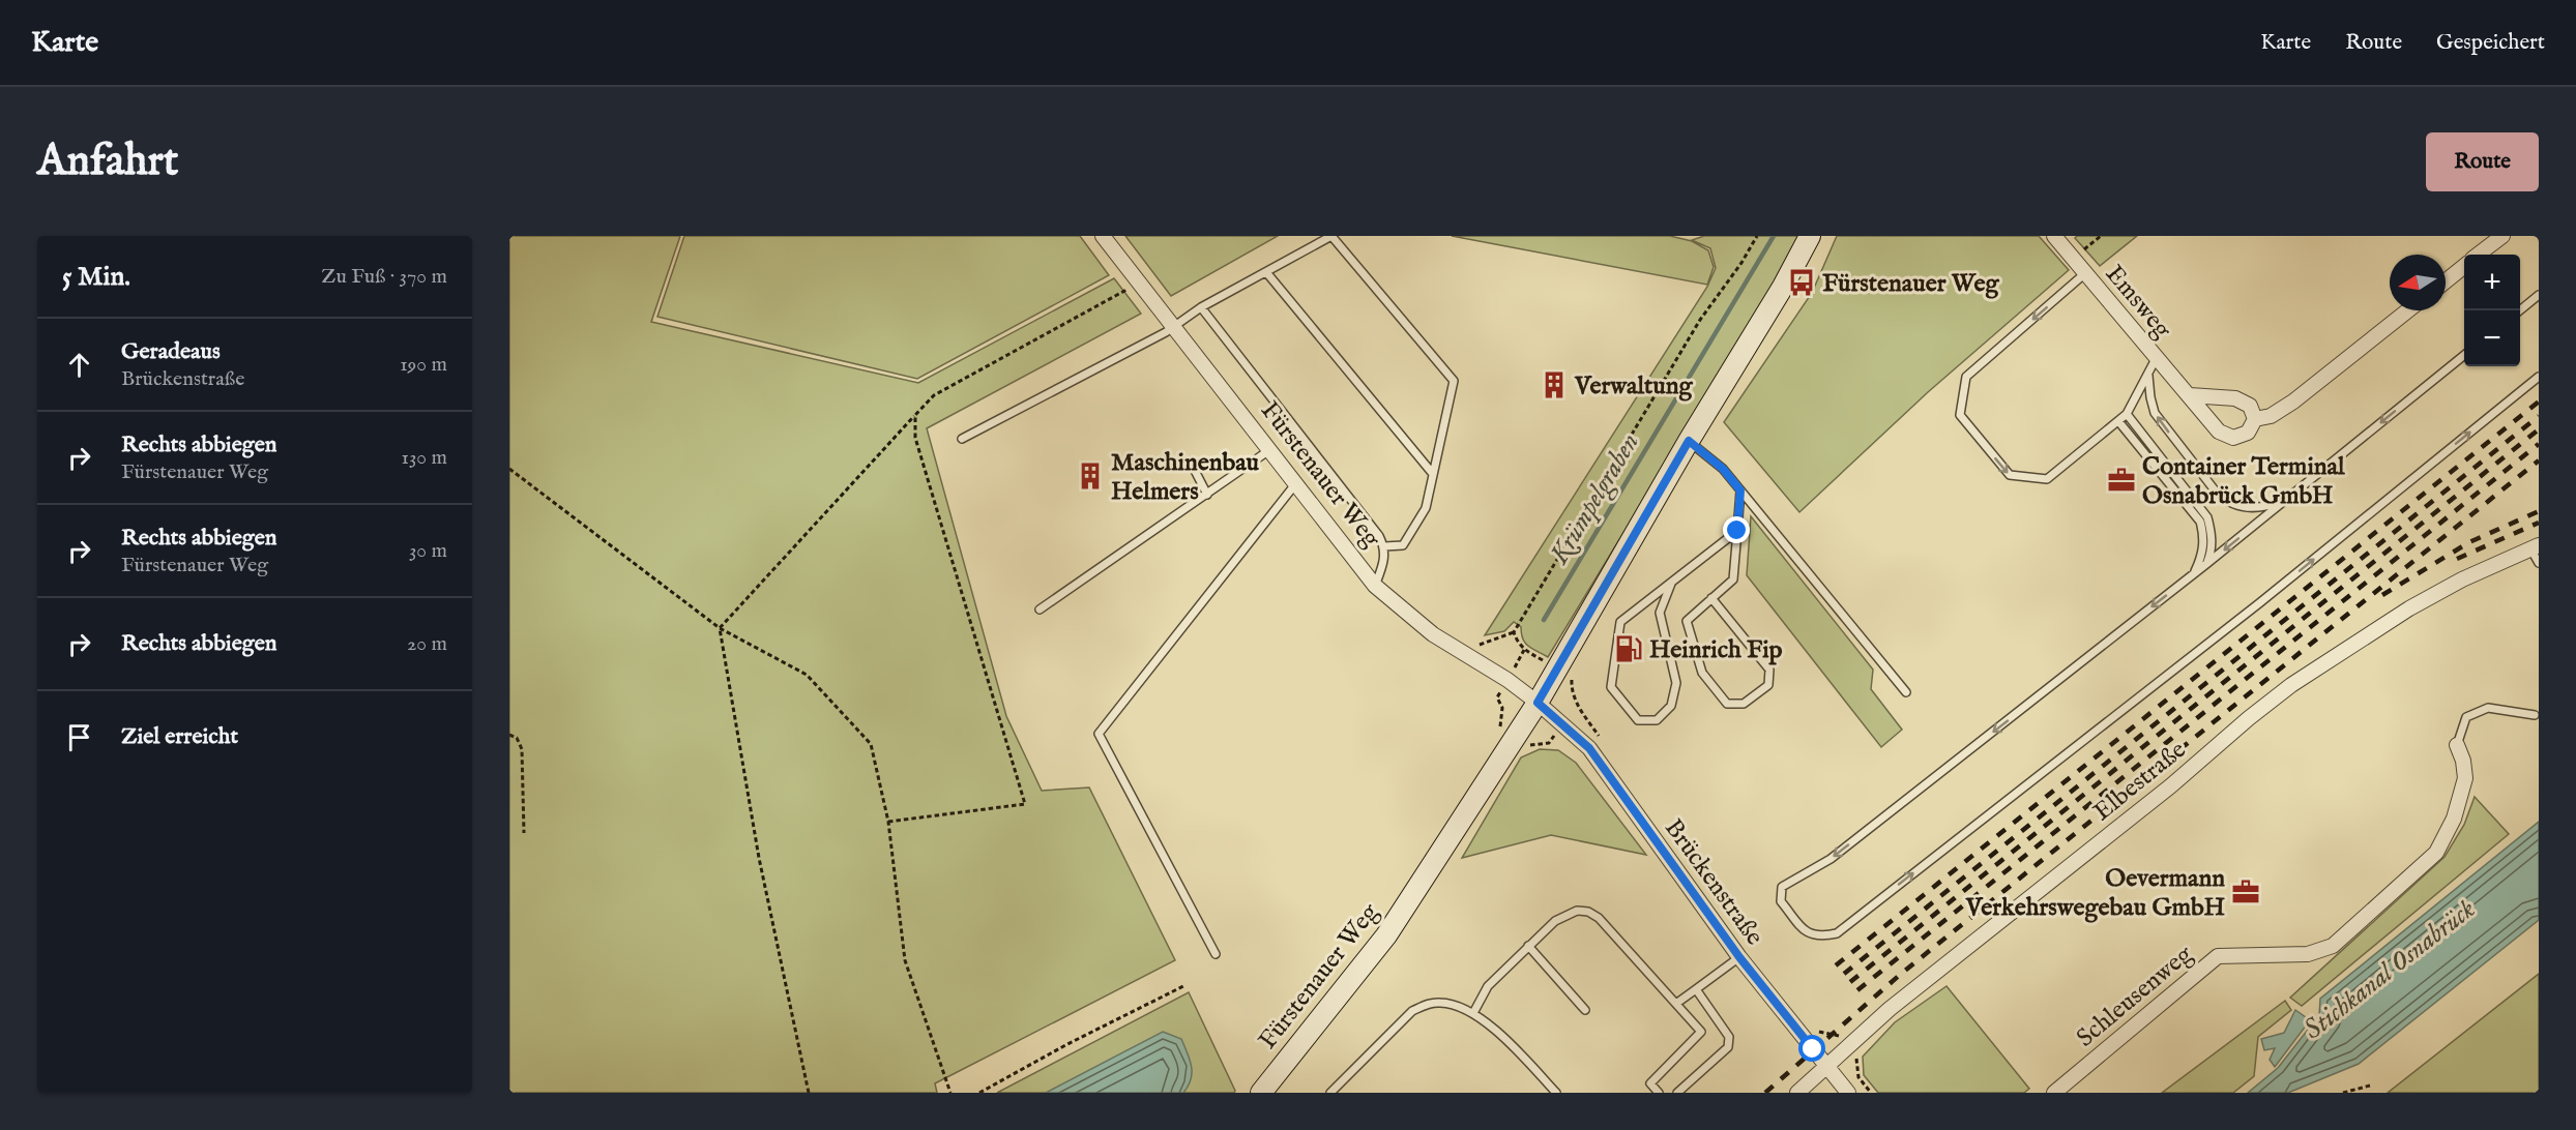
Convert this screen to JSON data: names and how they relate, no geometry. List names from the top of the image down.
{
  "streets": {
    "street": [
      "Emsweg",
      "Fürstenauer Weg",
      "Elbestraße",
      "Brückenstraße",
      "Schleusenweg"
    ]
  },
  "crossings": [
    ["Fürstenauer Weg", "Brückenstraße"],
    ["Elbestraße", "Brückenstraße"]
  ],
  "water": ["Krümpelgraben", "Stichkanal Osnabrück"],
  "places": {
    "bus stop": ["Fürstenauer Weg"],
    "building": ["Verwaltung", "Maschinenbau Helmers"],
    "office": ["Container Terminal Osnabrück GmbH", "Oevermann Verkehrswegebau GmbH"],
    "fuel station": ["Heinrich Fip"]
  },
  "north": "left",
  "page": {
    "header": "Karte",
    "nav": ["Karte", "Route", "Gespeichert"],
    "buttons": "Route",
    "title": "Anfahrt",
    "heading": ["5 Min.", "Zu Fuß · 370 m"],
    "map_buttons": ["+", "−"],
    "list": [
      ["Geradeaus", "Brückenstraße", "190 m"],
      ["Rechts abbiegen", "Fürstenauer Weg", "130 m"],
      ["Rechts abbiegen", "Fürstenauer Weg", "30 m"],
      ["Rechts abbiegen", "20 m"],
      "Ziel erreicht"
    ]
  }
}
